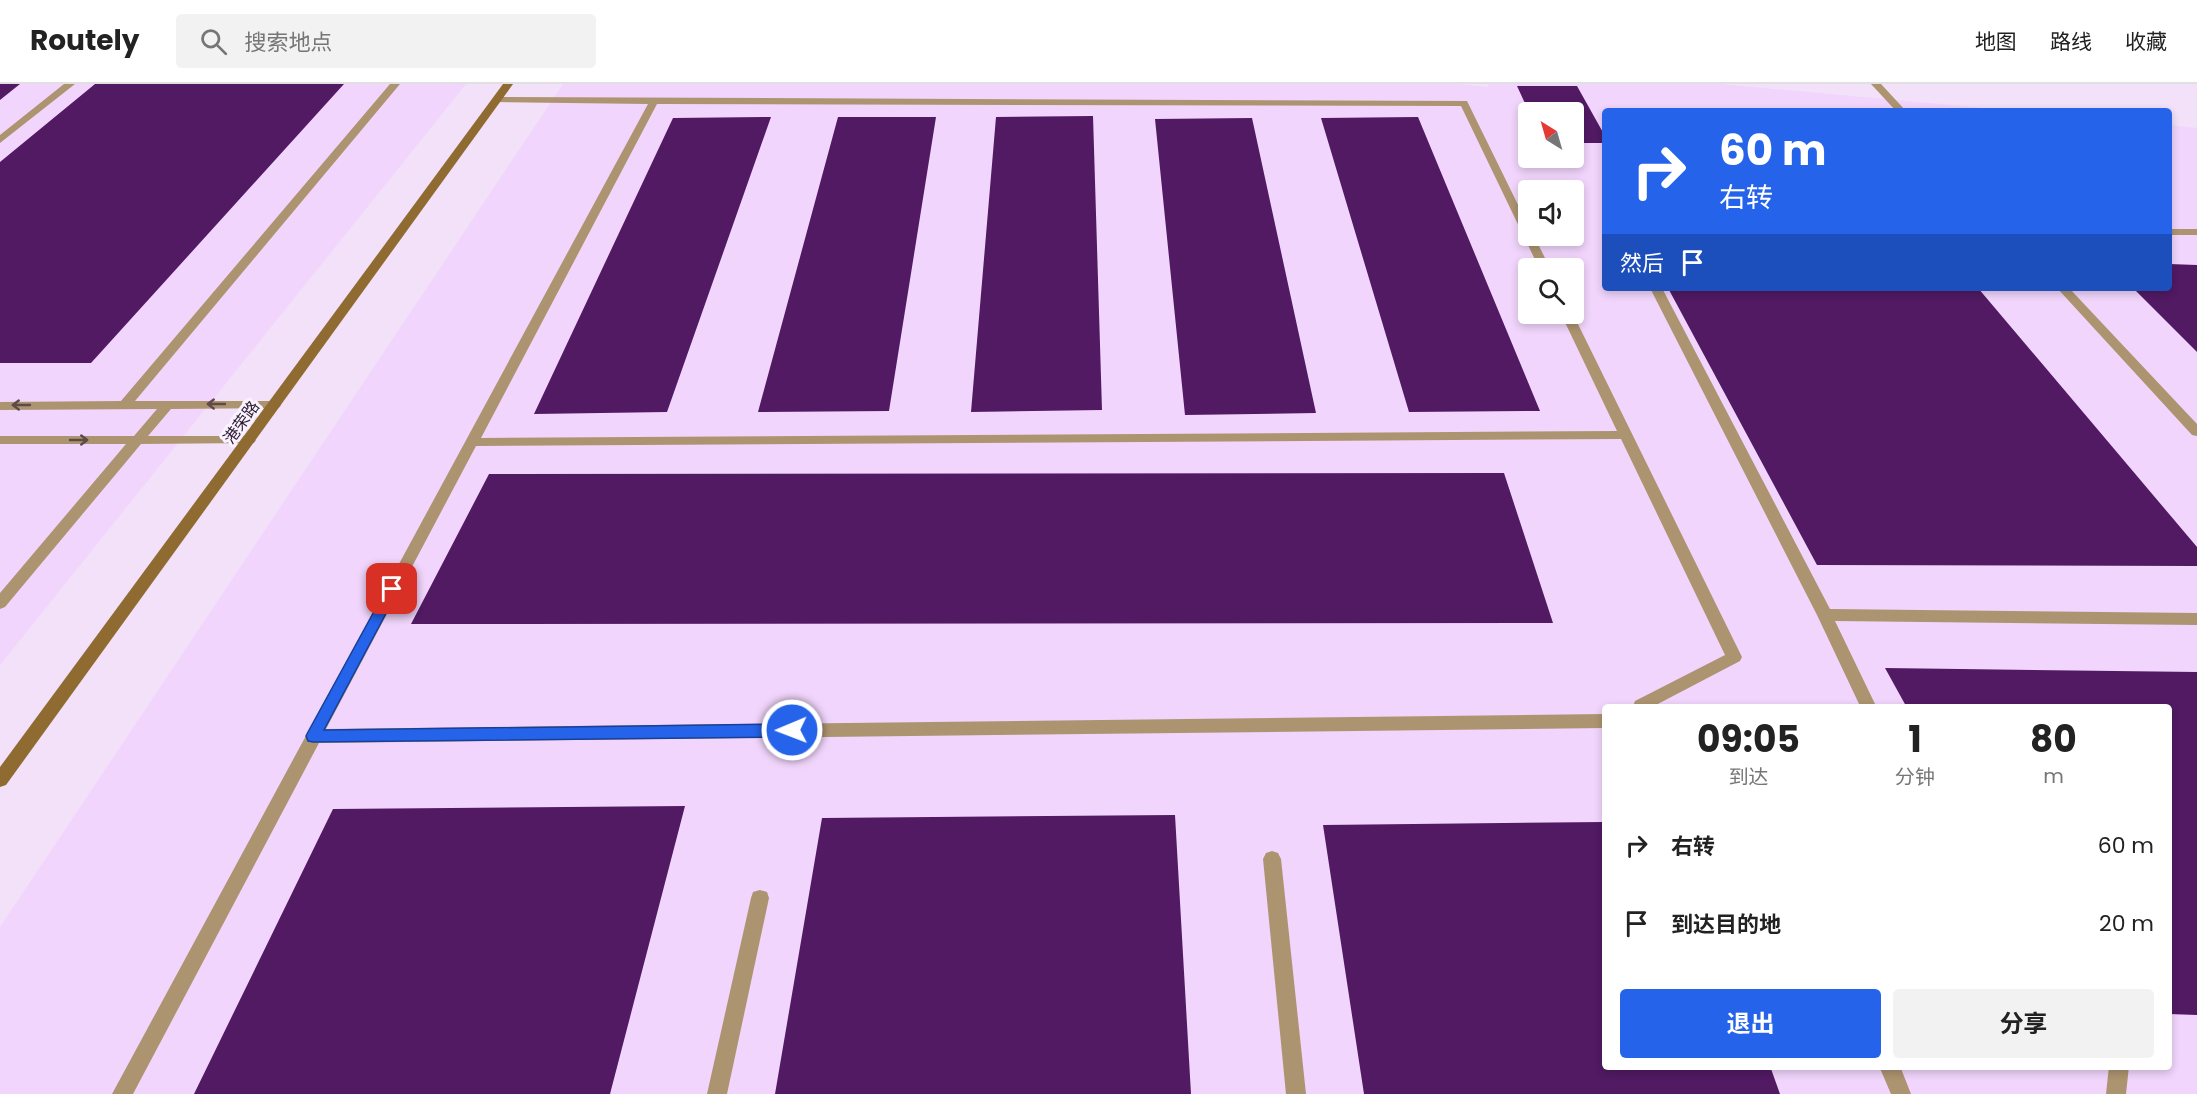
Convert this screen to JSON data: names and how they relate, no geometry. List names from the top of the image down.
{
  "streets": {
    "street": ["港荣路"]
  },
  "north": "top left",
  "page": {
    "header": "Routely",
    "search": "搜索地点",
    "nav": ["地图", "路线", "收藏"],
    "turn": ["60 m", "右转"],
    "then": "然后",
    "eta": [
      "09:05",
      "到达",
      "1",
      "分钟",
      "80",
      "m"
    ],
    "list": [
      {
        "name": "右转",
        "value": "60 m"
      },
      {
        "name": "到达目的地",
        "value": "20 m"
      }
    ],
    "buttons": ["退出", "分享"]
  }
}
